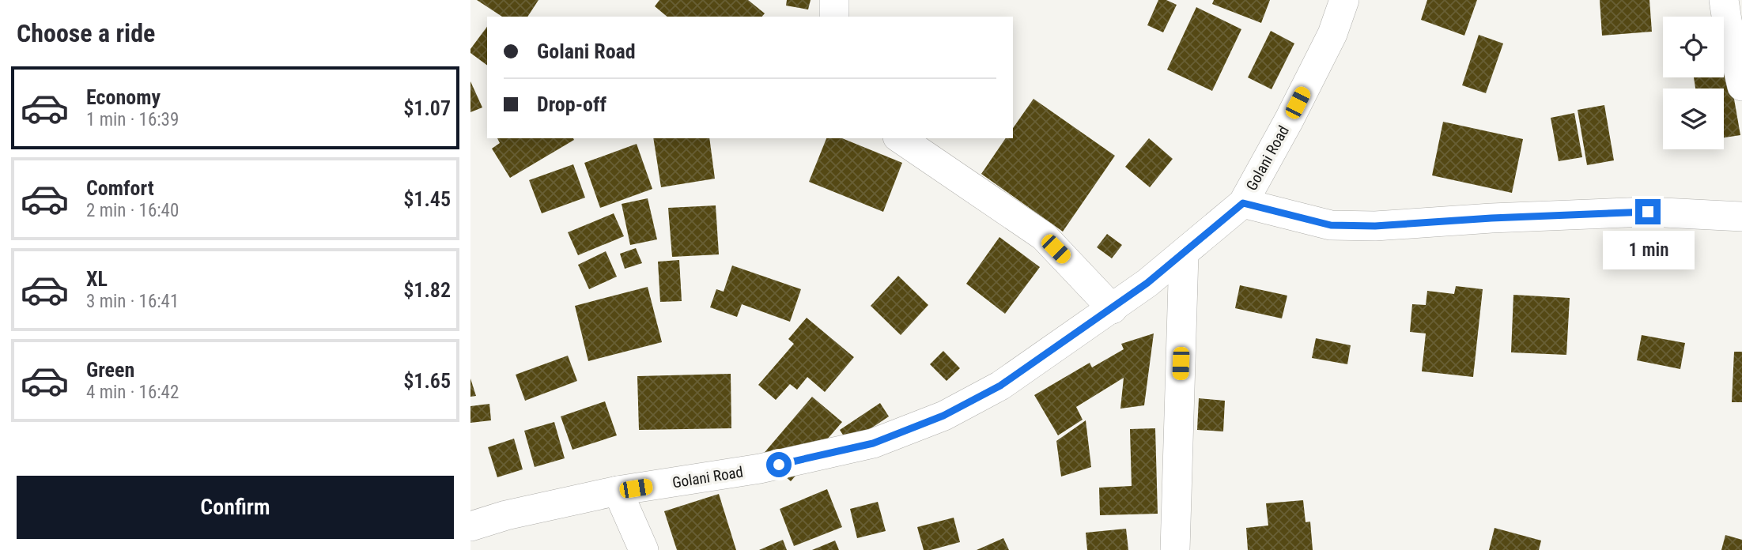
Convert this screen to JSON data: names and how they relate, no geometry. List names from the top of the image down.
{
  "streets": {
    "street": ["Golani Road"]
  },
  "page": {
    "heading": "Choose a ride",
    "banner": ["Golani Road", "Drop-off"],
    "list": [
      {
        "name": "Economy",
        "note": "1 min · 16:39",
        "value": "$1.07"
      },
      {
        "name": "Comfort",
        "note": "2 min · 16:40",
        "value": "$1.45"
      },
      {
        "name": "XL",
        "note": "3 min · 16:41",
        "value": "$1.82"
      },
      {
        "name": "Green",
        "note": "4 min · 16:42",
        "value": "$1.65"
      }
    ],
    "bubble": "1 min",
    "buttons": "Confirm"
  }
}
